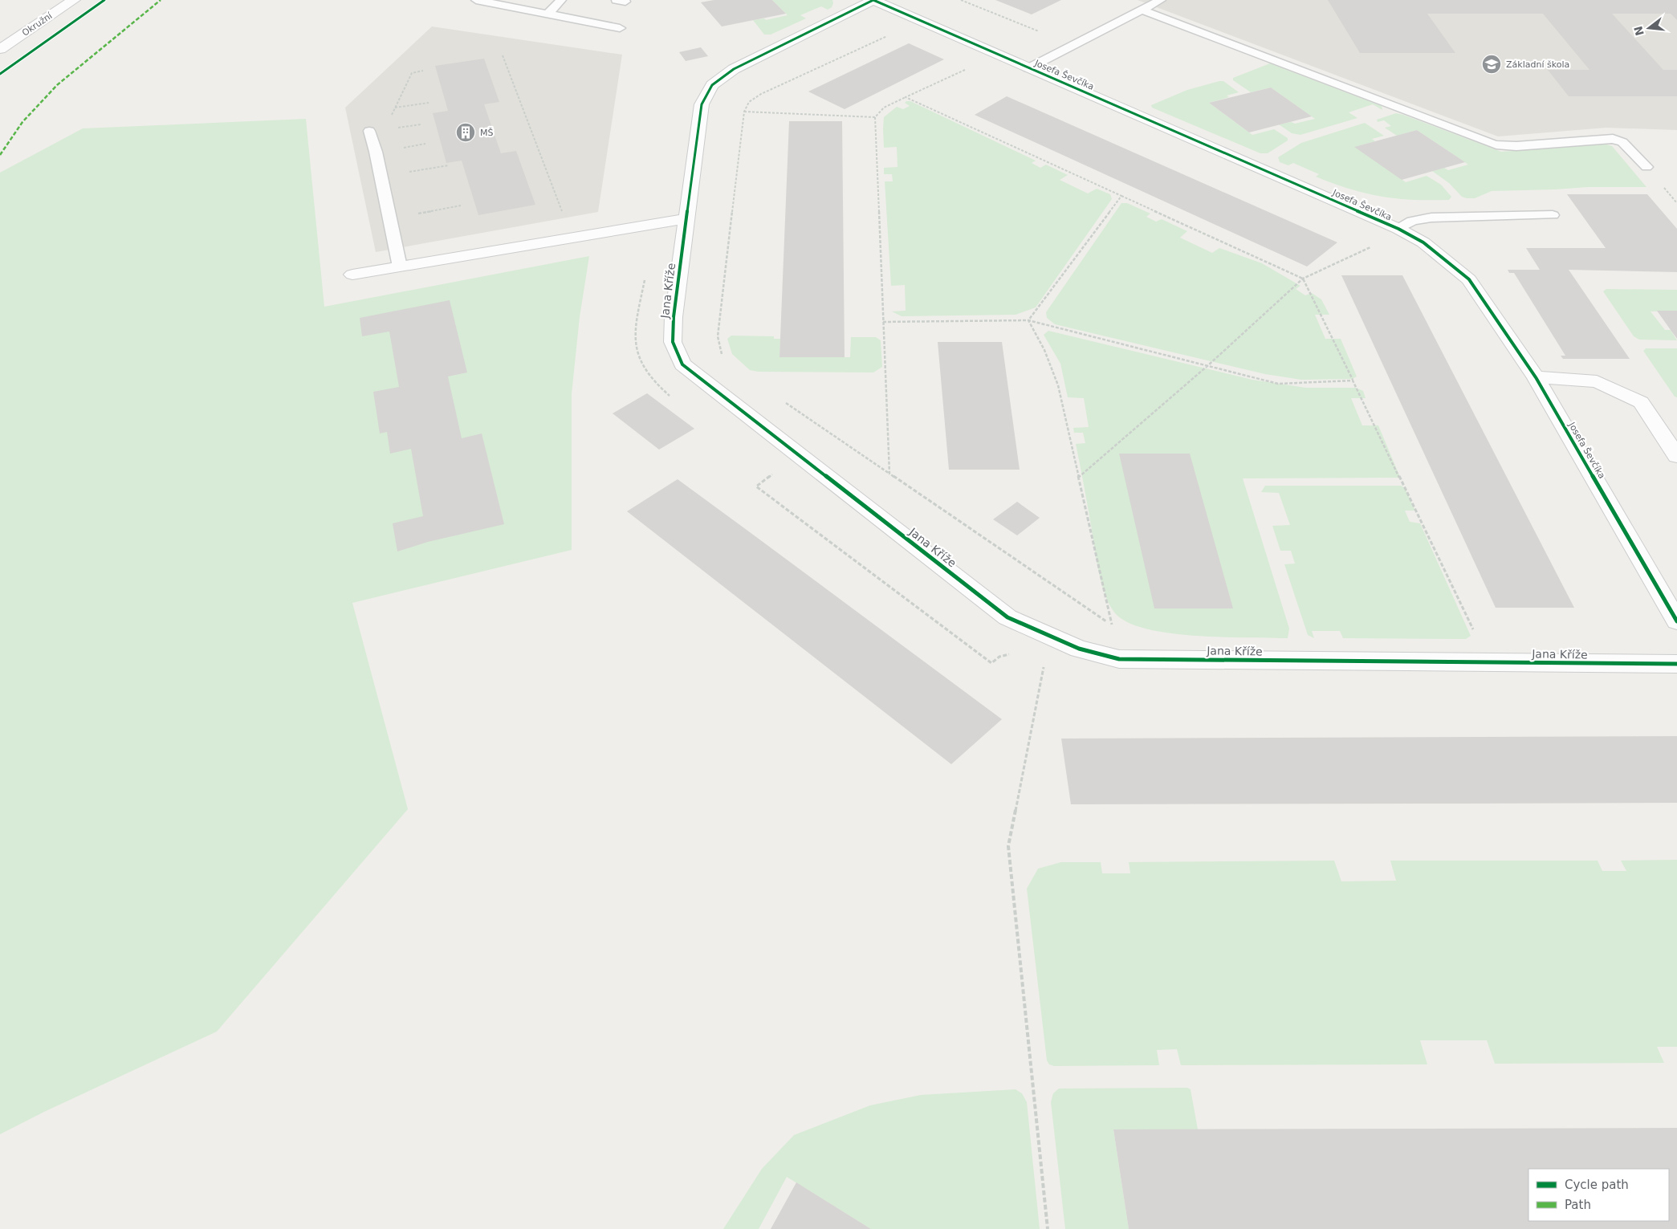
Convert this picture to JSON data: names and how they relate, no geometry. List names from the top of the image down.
{
  "streets": {
    "street": ["Okružní", "Josefa Ševčíka", "Jana Kříže"]
  },
  "crossings": [
    ["Josefa Ševčíka", "Jana Kříže"]
  ],
  "places": {
    "school or university": ["Základní škola"],
    "building": ["MŠ"]
  },
  "legend": ["Cycle path", "Path"],
  "north": "left"
}
